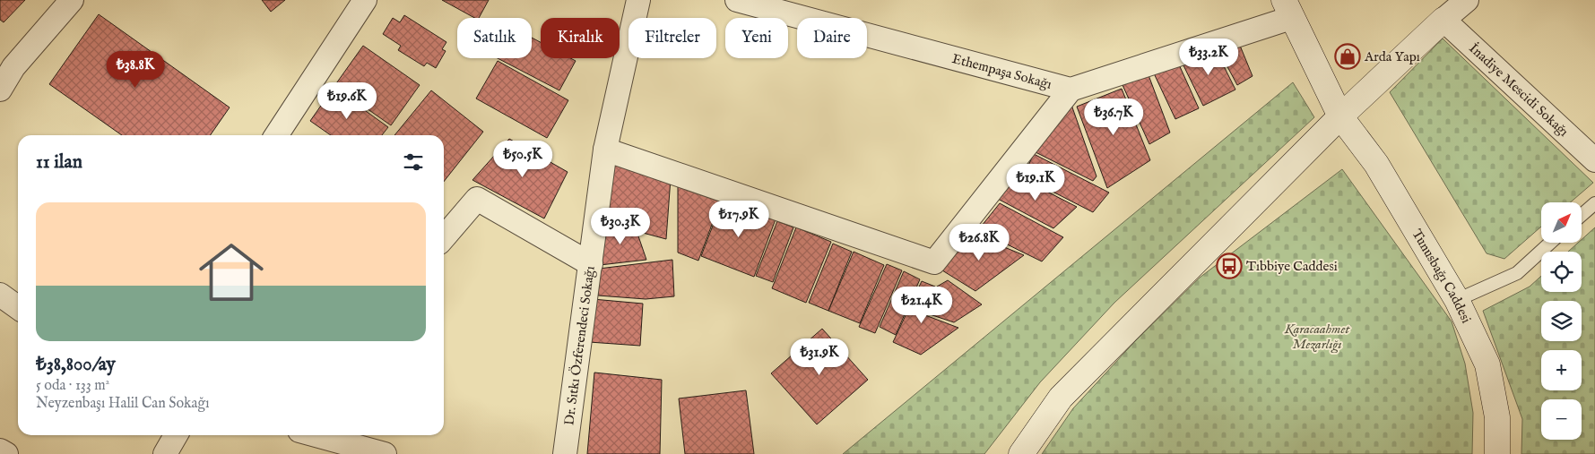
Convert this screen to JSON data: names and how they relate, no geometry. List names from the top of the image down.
{
  "streets": {
    "main road": ["Tunusbağı Caddesi"],
    "street": ["Ethempaşa Sokağı", "İnadiye Mescidi Sokağı", "Dr. Sıtkı Özferendeci Sokağı"]
  },
  "crossings": [
    ["Ethempaşa Sokağı", "Tunusbağı Caddesi"]
  ],
  "parks": ["Karacaahmet Mezarlığı"],
  "places": {
    "shop": ["Arda Yapı"],
    "bus stop": ["Tıbbiye Caddesi"]
  },
  "north": "top right",
  "page": {
    "chip": [
      "Satılık",
      "Kiralık",
      "Filtreler",
      "Yeni",
      "Daire"
    ],
    "price": [
      "₺33.2K",
      "₺38.8K",
      "₺19.6K",
      "₺36.7K",
      "₺50.5K",
      "₺19.1K",
      "₺17.9K",
      "₺30.3K",
      "₺26.8K",
      "₺21.4K",
      "₺31.9K"
    ],
    "heading": "11 ilan",
    "list": [
      {
        "name": "₺38,800/ay",
        "note": "5 oda · 133 m² · Neyzenbaşı Halil Can Sokağı"
      }
    ],
    "map_buttons": ["+", "−"]
  }
}
